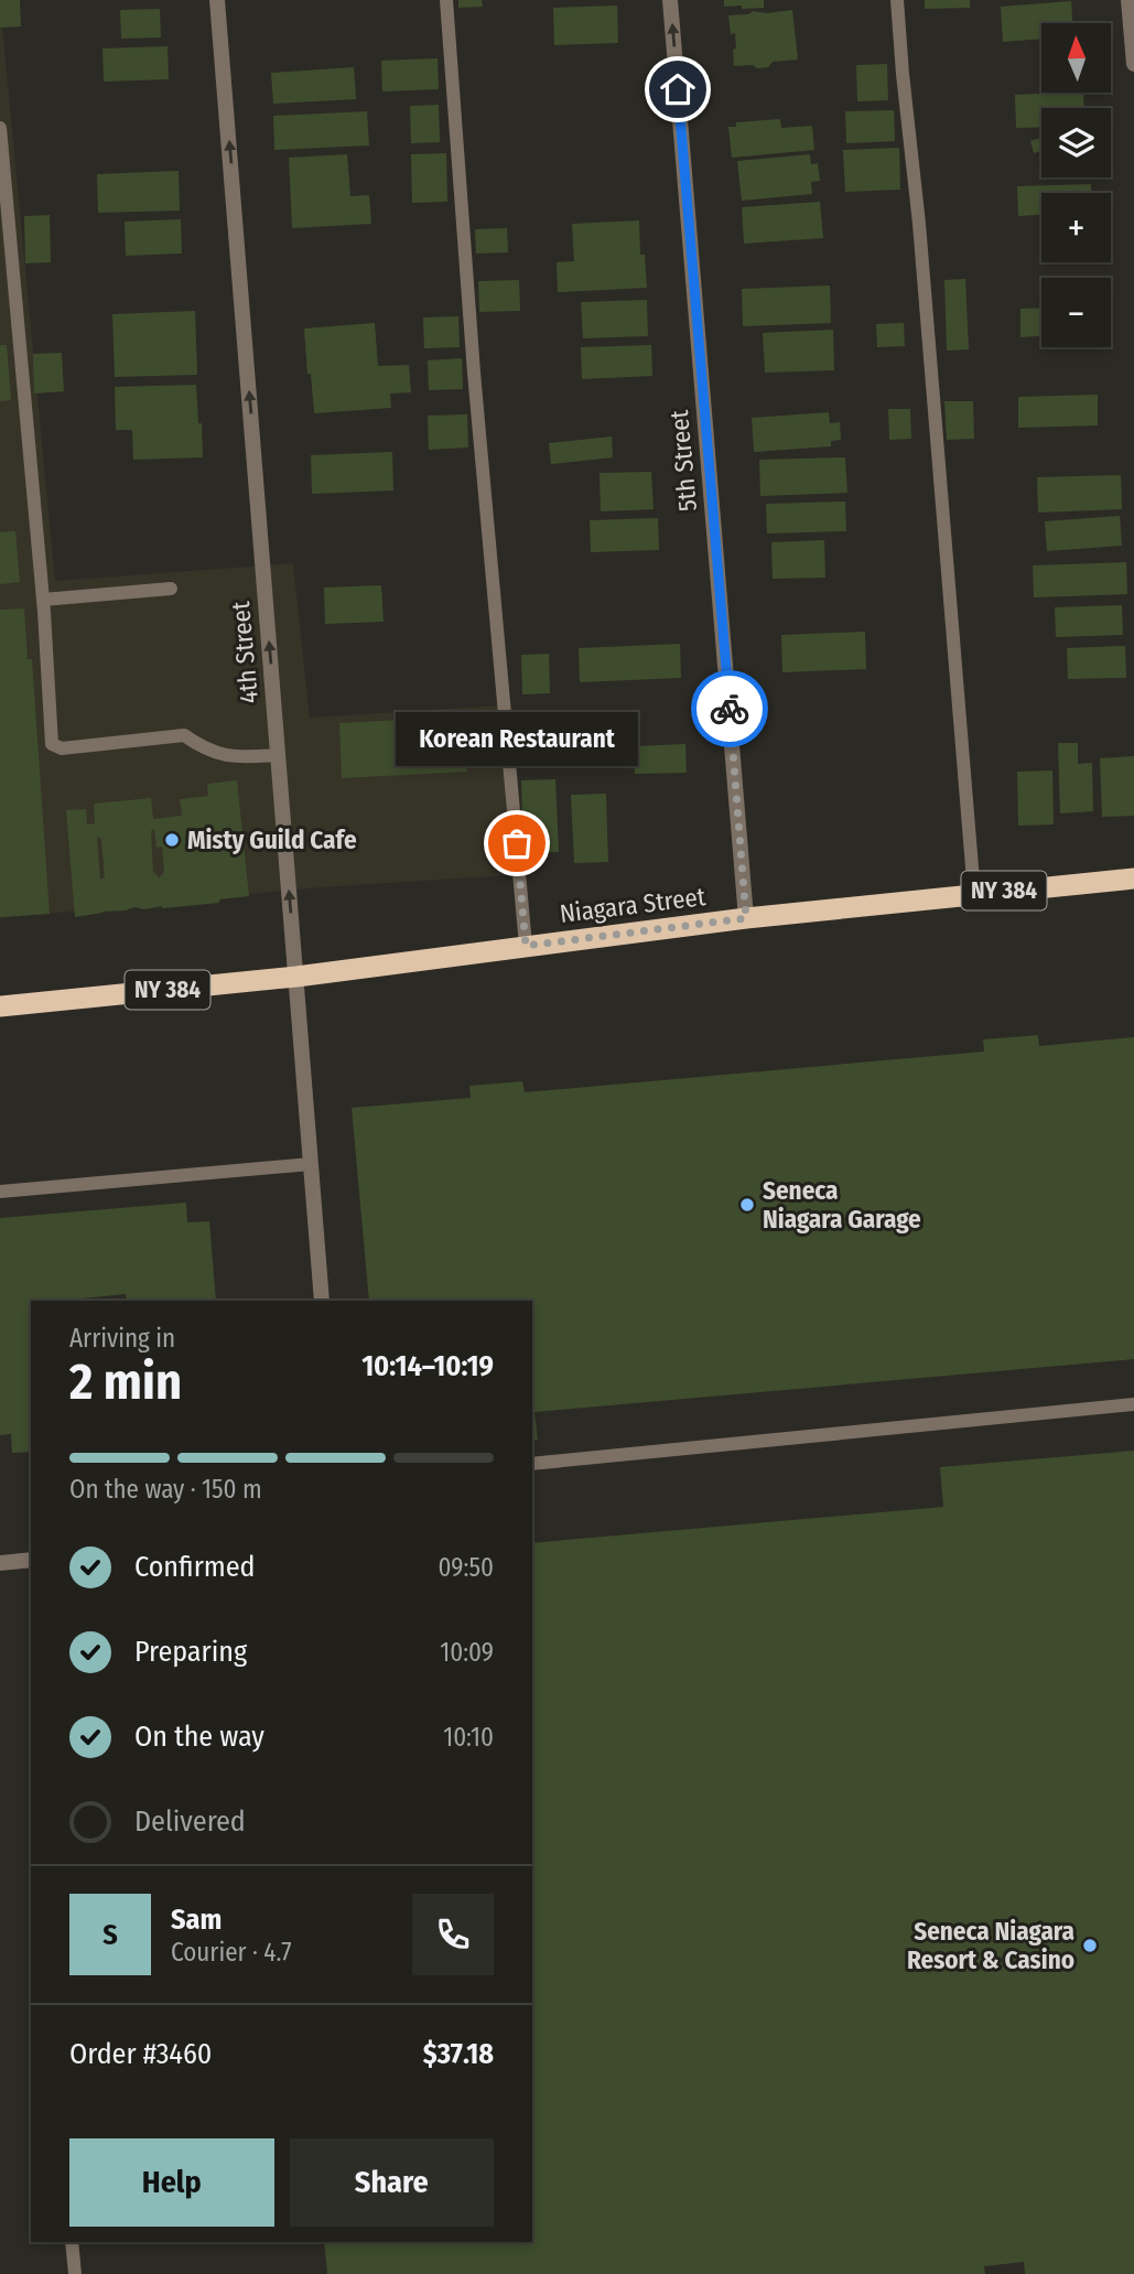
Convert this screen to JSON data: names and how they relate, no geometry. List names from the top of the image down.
{
  "streets": {
    "highway": ["NY 384", "Niagara Street"],
    "street": ["5th Street", "4th Street"]
  },
  "crossings": [
    ["5th Street", "Niagara Street"],
    ["4th Street", "Niagara Street"]
  ],
  "one_way": ["5th Street", "4th Street"],
  "places": [
    "Misty Guild Cafe",
    "Korean Restaurant",
    "Seneca Niagara Garage",
    "Seneca Niagara Resort & Casino"
  ],
  "north": "top",
  "page": {
    "map_buttons": ["+", "−"],
    "bubble": "Korean Restaurant",
    "heading": ["2 min", "Arriving in", "10:14–10:19"],
    "panel": [
      "Sam",
      "Courier · 4.7",
      "Order #3460",
      "$37.18"
    ],
    "bar": "On the way · 150 m",
    "list": [
      ["Confirmed", "09:50"],
      ["Preparing", "10:09"],
      ["On the way", "10:10"],
      "Delivered"
    ],
    "round": "S",
    "buttons": ["Help", "Share"]
  }
}
